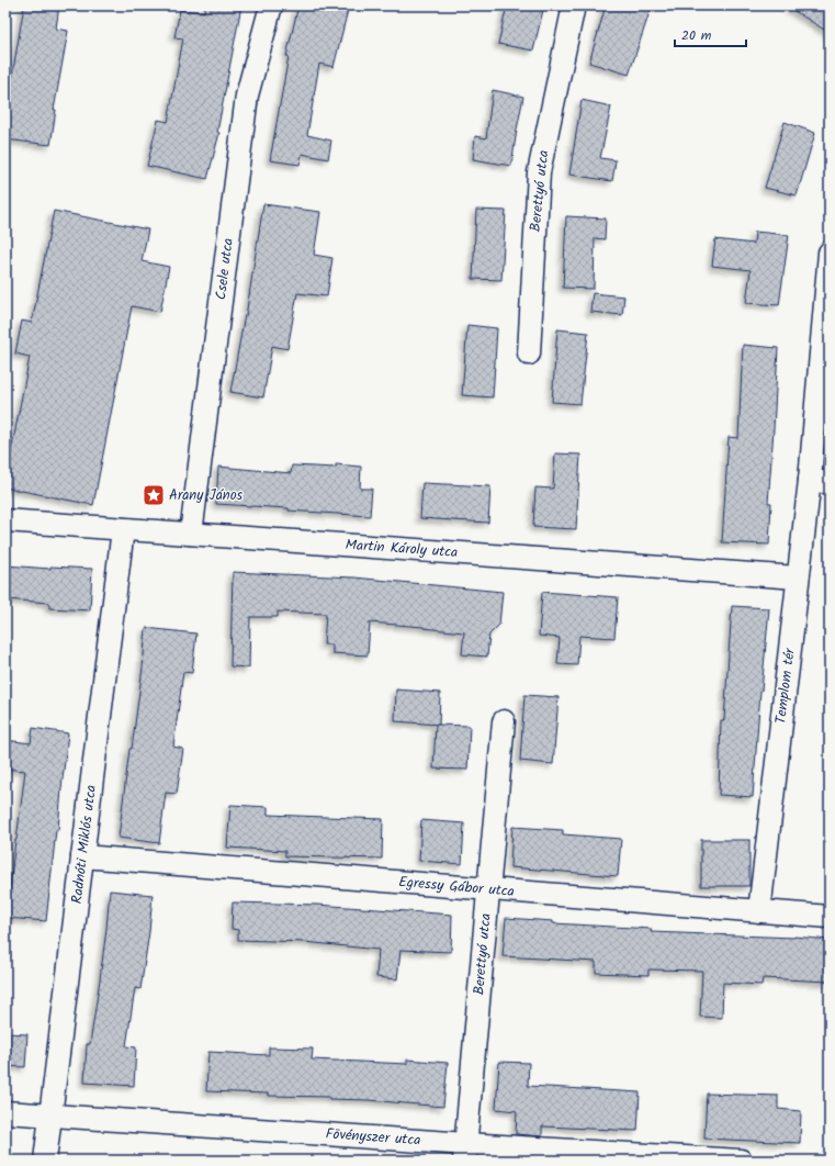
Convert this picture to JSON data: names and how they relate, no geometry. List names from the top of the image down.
{
  "streets": {
    "street": [
      "Berettyó utca",
      "Csele utca",
      "Martin Károly utca",
      "Templom tér",
      "Radnóti Miklós utca",
      "Egressy Gábor utca",
      "Fövényszer utca"
    ]
  },
  "crossings": [
    ["Berettyó utca", "Egressy Gábor utca"],
    ["Berettyó utca", "Fövényszer utca"],
    ["Csele utca", "Martin Károly utca"],
    ["Martin Károly utca", "Templom tér"],
    ["Martin Károly utca", "Radnóti Miklós utca"],
    ["Templom tér", "Egressy Gábor utca"],
    ["Radnóti Miklós utca", "Egressy Gábor utca"],
    ["Radnóti Miklós utca", "Fövényszer utca"]
  ],
  "places": {
    "place": ["Arany János"]
  },
  "scale_bar": "20 m"
}
